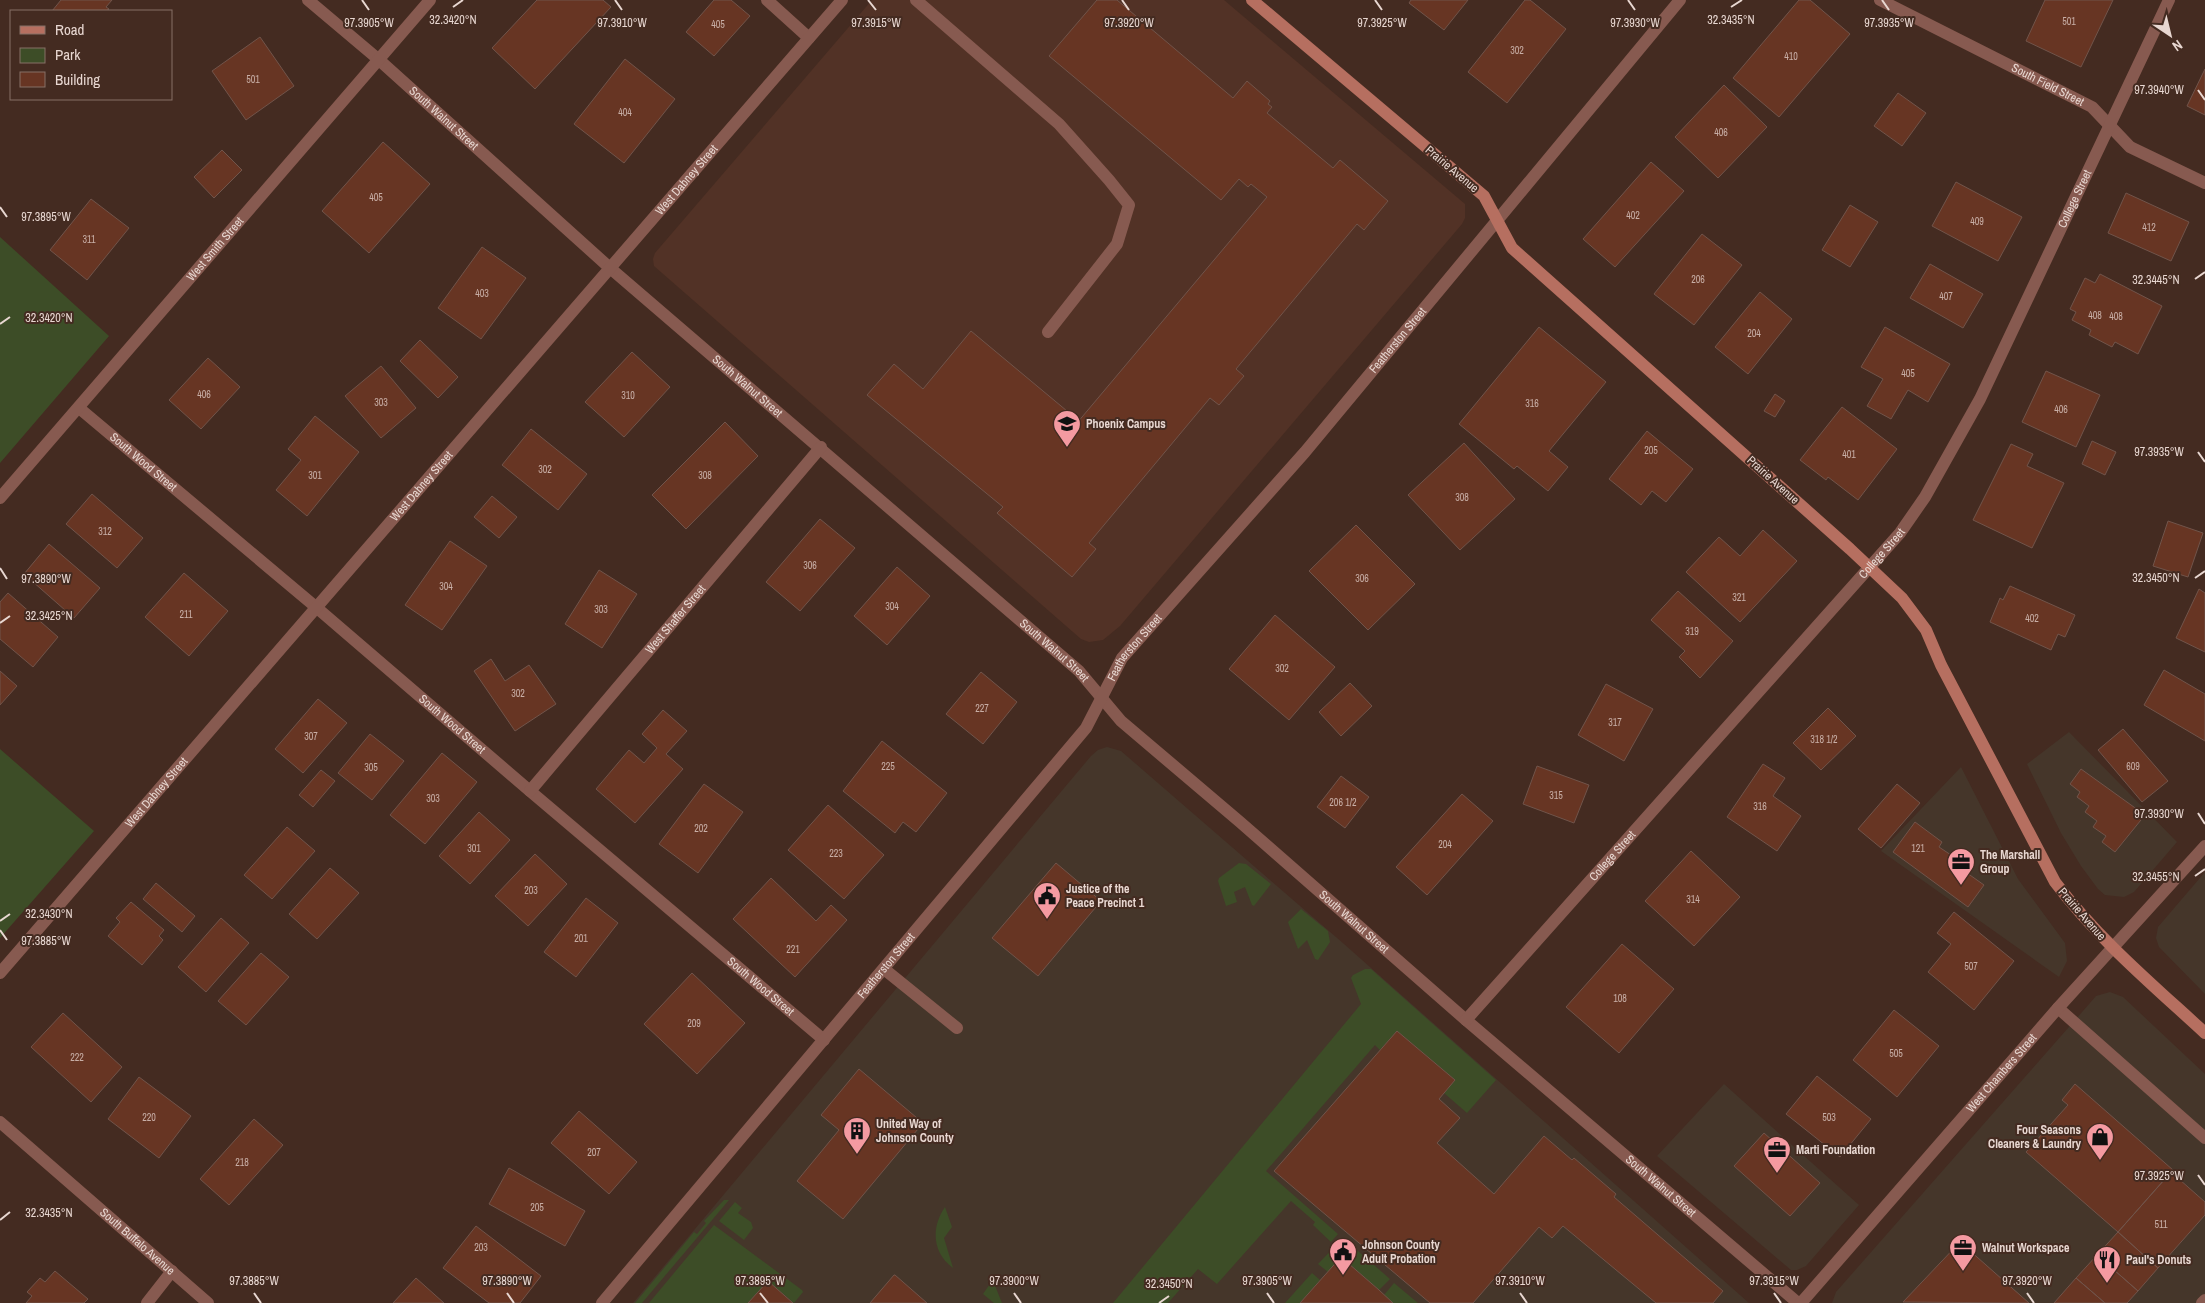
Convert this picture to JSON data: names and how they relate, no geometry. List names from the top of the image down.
{
  "streets": {
    "street": [
      "South Field Street",
      "South Walnut Street",
      "Prairie Avenue",
      "West Dabney Street",
      "College Street",
      "West Smith Street",
      "Featherston Street",
      "South Wood Street",
      "West Shaffer Street",
      "West Chambers Street",
      "South Buffalo Avenue"
    ]
  },
  "crossings": [
    ["South Field Street", "College Street"],
    ["South Walnut Street", "West Dabney Street"],
    ["South Walnut Street", "College Street"],
    ["South Walnut Street", "West Smith Street"],
    ["South Walnut Street", "Featherston Street"],
    ["South Walnut Street", "West Shaffer Street"],
    ["South Walnut Street", "West Chambers Street"],
    ["Prairie Avenue", "College Street"],
    ["Prairie Avenue", "Featherston Street"],
    ["Prairie Avenue", "West Chambers Street"],
    ["West Dabney Street", "South Wood Street"],
    ["West Smith Street", "South Wood Street"],
    ["Featherston Street", "South Wood Street"],
    ["South Wood Street", "West Shaffer Street"]
  ],
  "places": {
    "school or university": ["Phoenix Campus"],
    "office": ["The Marshall Group", "Marti Foundation", "Walnut Workspace"],
    "public building": ["Justice of the Peace Precinct 1", "Johnson County Adult Probation"],
    "building": ["United Way of Johnson County"],
    "shop": ["Four Seasons Cleaners & Laundry"],
    "restaurant": ["Paul's Donuts"]
  },
  "house_numbers": [
    "501",
    "405",
    "302",
    "410",
    "501",
    "404",
    "406",
    "405",
    "402",
    "409",
    "412",
    "311",
    "206",
    "403",
    "407",
    "408",
    "408",
    "204",
    "405",
    "406",
    "310",
    "303",
    "316",
    "406",
    "205",
    "401",
    "302",
    "301",
    "308",
    "308",
    "312",
    "306",
    "306",
    "304",
    "321",
    "304",
    "303",
    "211",
    "402",
    "319",
    "302",
    "302",
    "227",
    "317",
    "307",
    "318 1/2",
    "225",
    "609",
    "305",
    "315",
    "303",
    "206 1/2",
    "316",
    "202",
    "204",
    "301",
    "121",
    "223",
    "203",
    "314",
    "201",
    "221",
    "507",
    "108",
    "209",
    "505",
    "222",
    "220",
    "503",
    "207",
    "218",
    "205",
    "511",
    "203"
  ],
  "legend": ["Road", "Park", "Building"],
  "north": "bottom right",
  "coordinates": [
    "32.3420°N",
    "32.3435°N",
    "97.3905°W",
    "97.3910°W",
    "97.3915°W",
    "97.3920°W",
    "97.3925°W",
    "97.3930°W",
    "97.3935°W",
    "97.3940°W",
    "97.3895°W",
    "32.3445°N",
    "32.3450°N",
    "97.3890°W",
    "32.3425°N",
    "32.3455°N",
    "32.3430°N",
    "97.3885°W",
    "97.3900°W"
  ]
}
